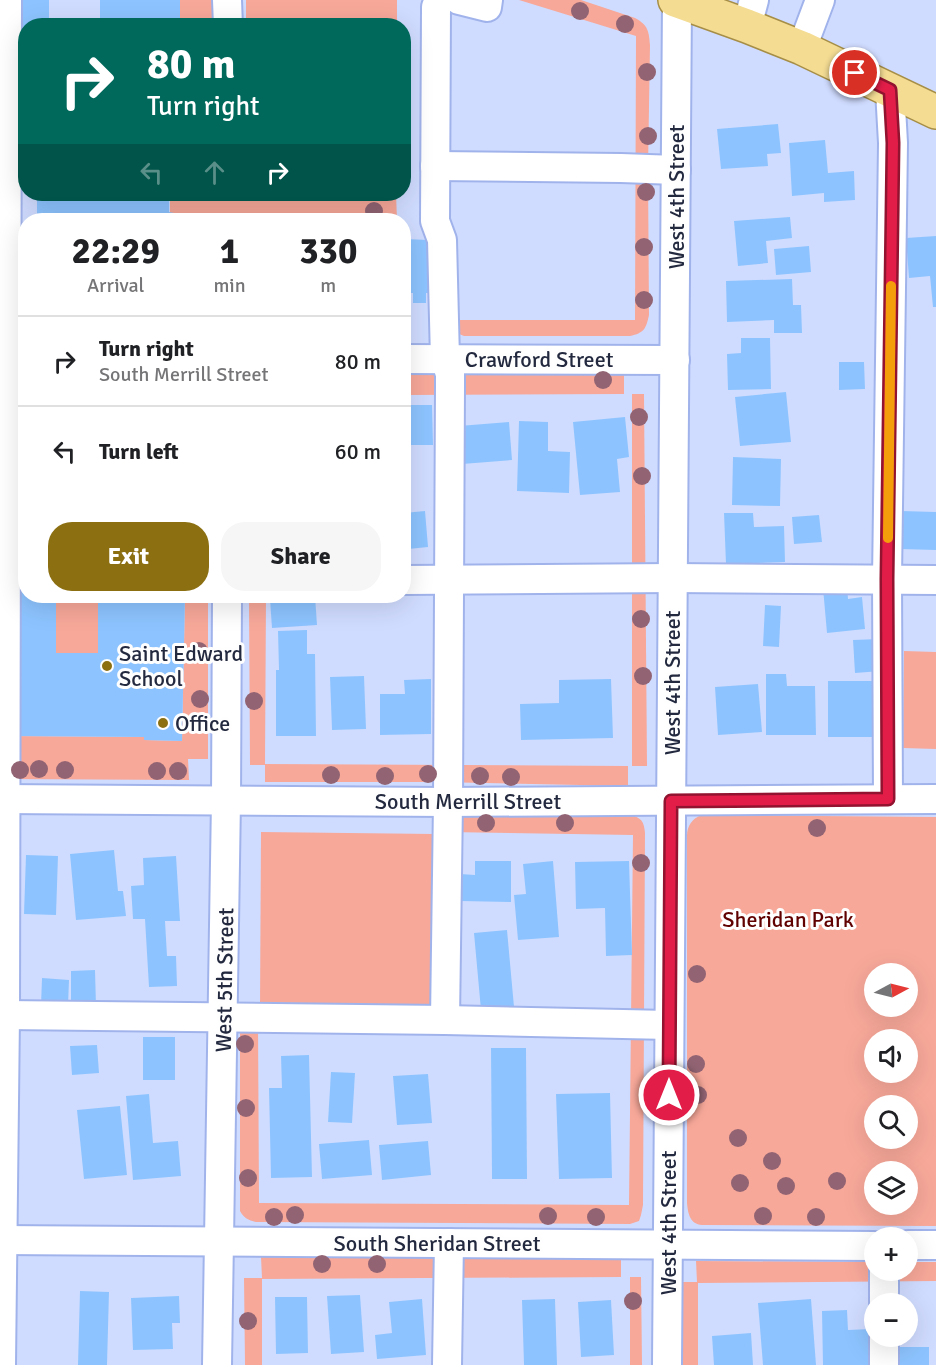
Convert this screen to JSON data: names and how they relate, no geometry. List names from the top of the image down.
{
  "streets": {
    "street": [
      "West 4th Street",
      "Crawford Street",
      "South Merrill Street",
      "West 5th Street",
      "South Sheridan Street"
    ]
  },
  "crossings": [
    ["West 4th Street", "Crawford Street"],
    ["West 4th Street", "South Merrill Street"],
    ["West 4th Street", "South Sheridan Street"],
    ["South Merrill Street", "West 5th Street"],
    ["West 5th Street", "South Sheridan Street"]
  ],
  "parks": ["Sheridan Park"],
  "places": ["Saint Edward School", "Office"],
  "north": "right",
  "page": {
    "turn": ["80 m", "Turn right"],
    "eta": [
      "22:29",
      "Arrival",
      "1",
      "min",
      "330",
      "m"
    ],
    "list": [
      {
        "name": "Turn right",
        "note": "South Merrill Street",
        "value": "80 m"
      },
      {
        "name": "Turn left",
        "value": "60 m"
      }
    ],
    "buttons": ["Exit", "Share"],
    "map_buttons": ["+", "−"]
  }
}
